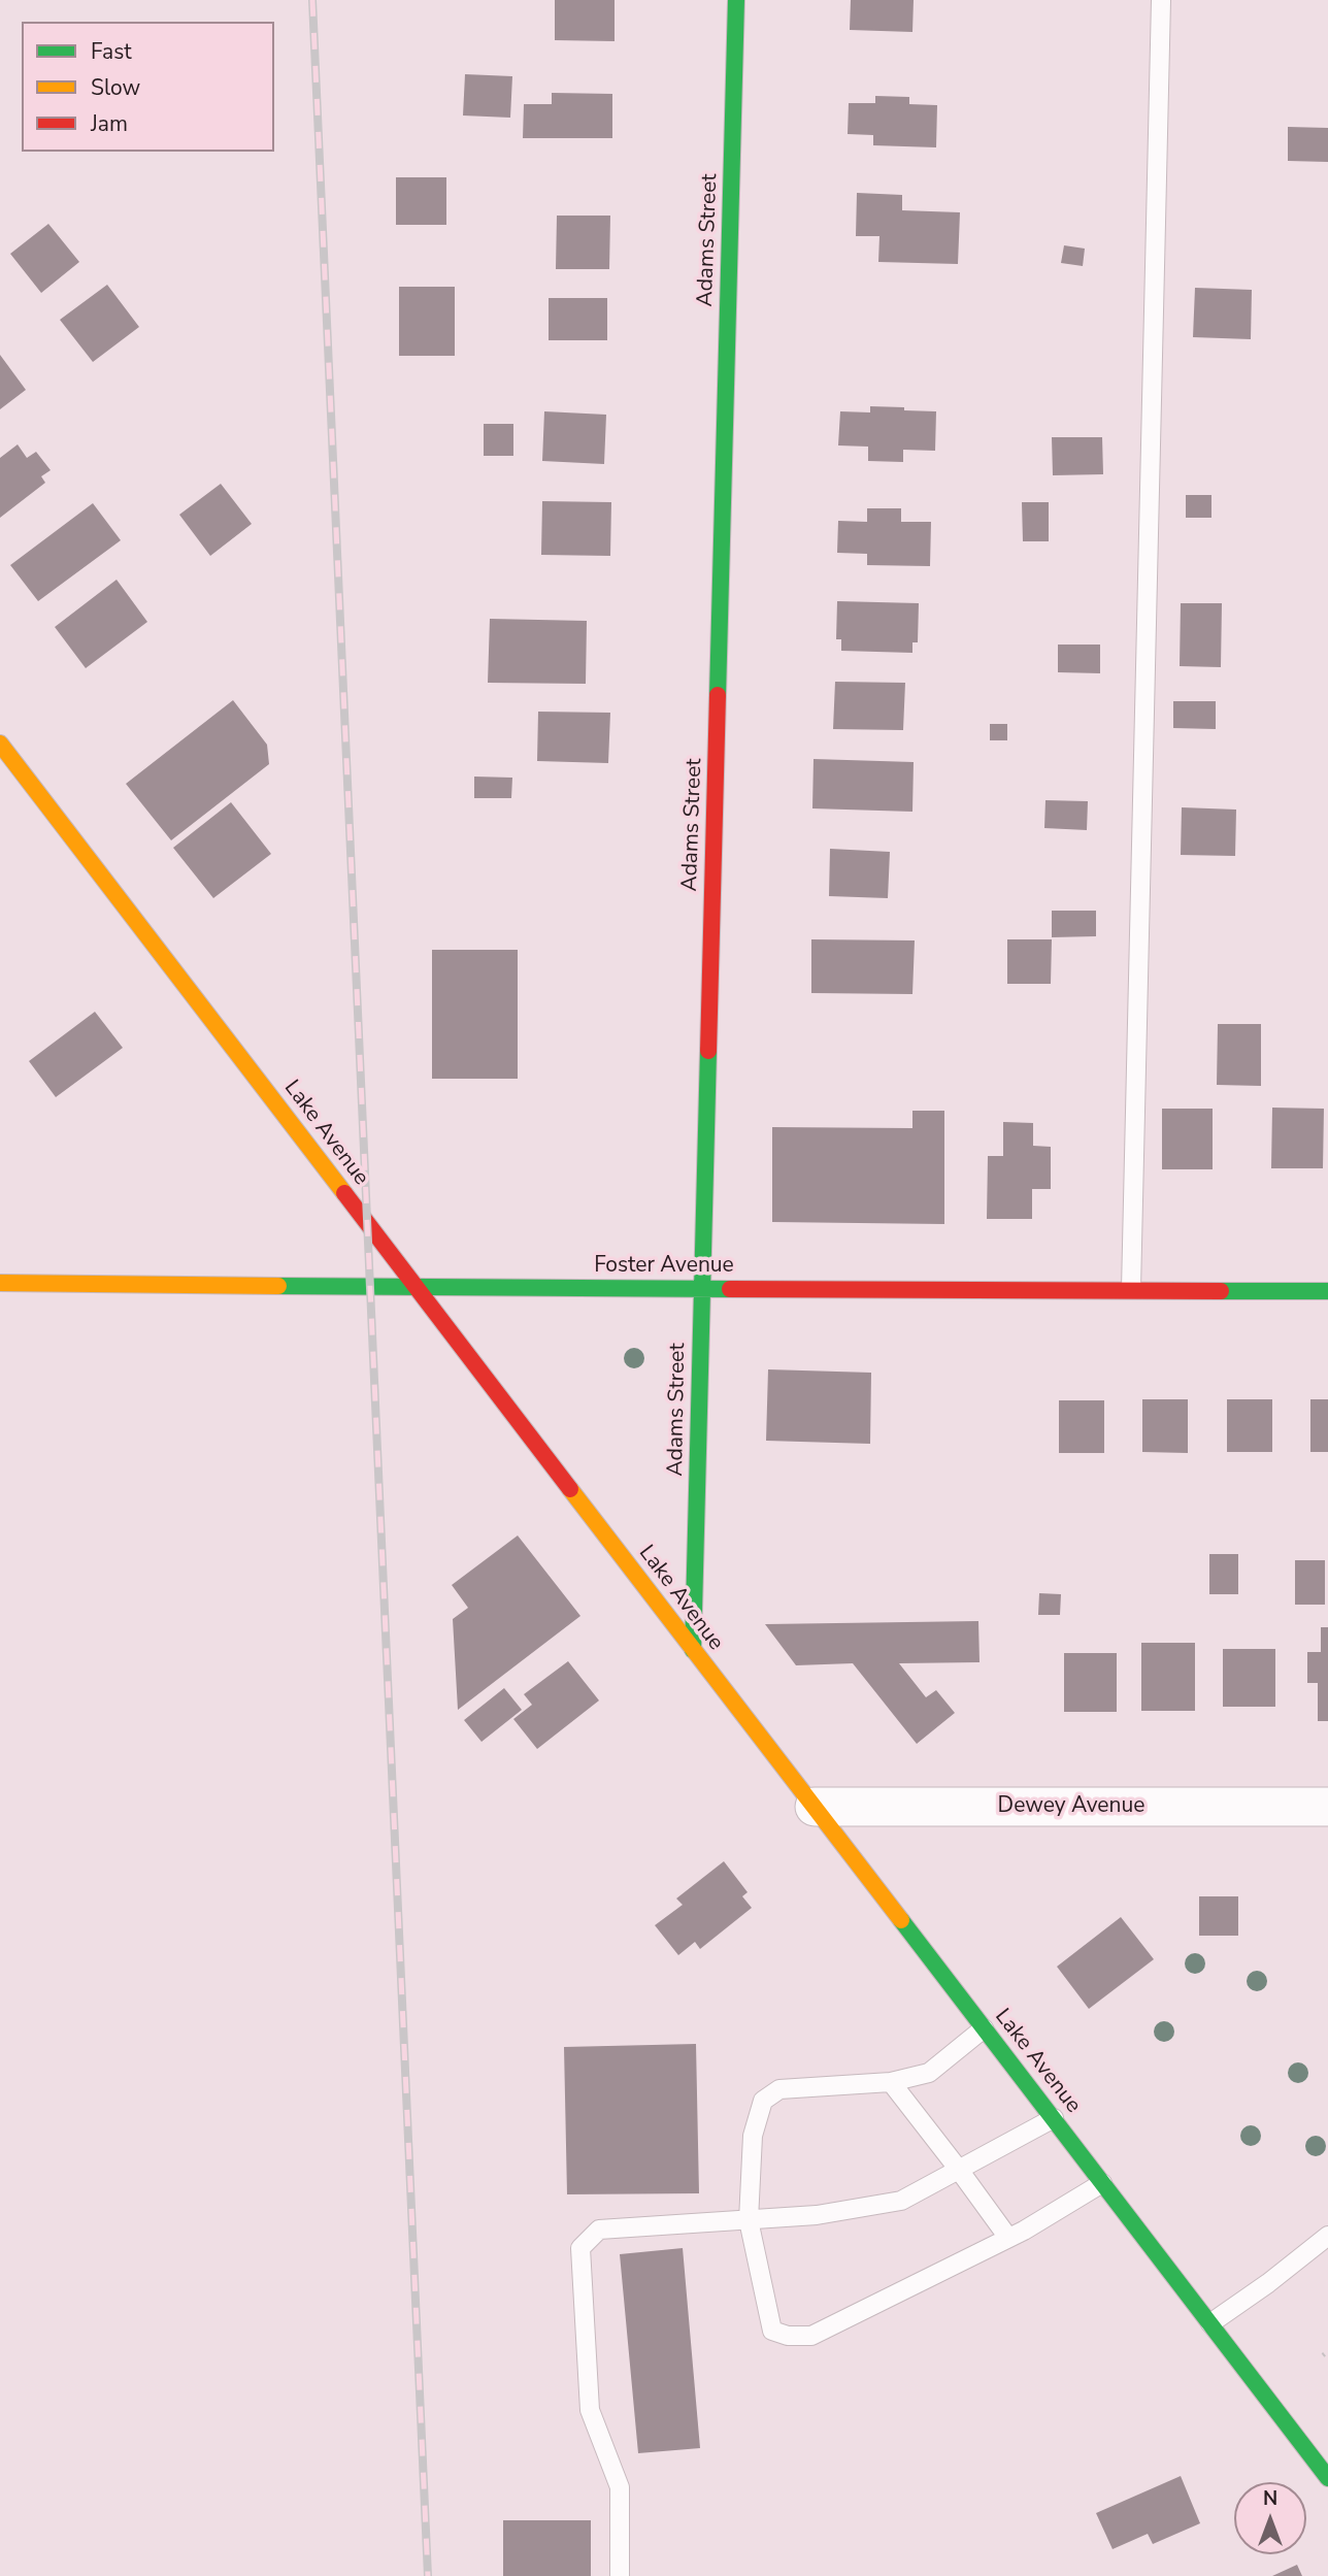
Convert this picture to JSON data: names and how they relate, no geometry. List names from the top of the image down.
{
  "streets": {
    "street": [
      "Adams Street",
      "Lake Avenue",
      "Foster Avenue",
      "Dewey Avenue"
    ]
  },
  "crossings": [
    ["Adams Street", "Lake Avenue"],
    ["Adams Street", "Foster Avenue"],
    ["Lake Avenue", "Foster Avenue"],
    ["Lake Avenue", "Dewey Avenue"]
  ],
  "legend": ["Fast", "Slow", "Jam"],
  "north": "top"
}
